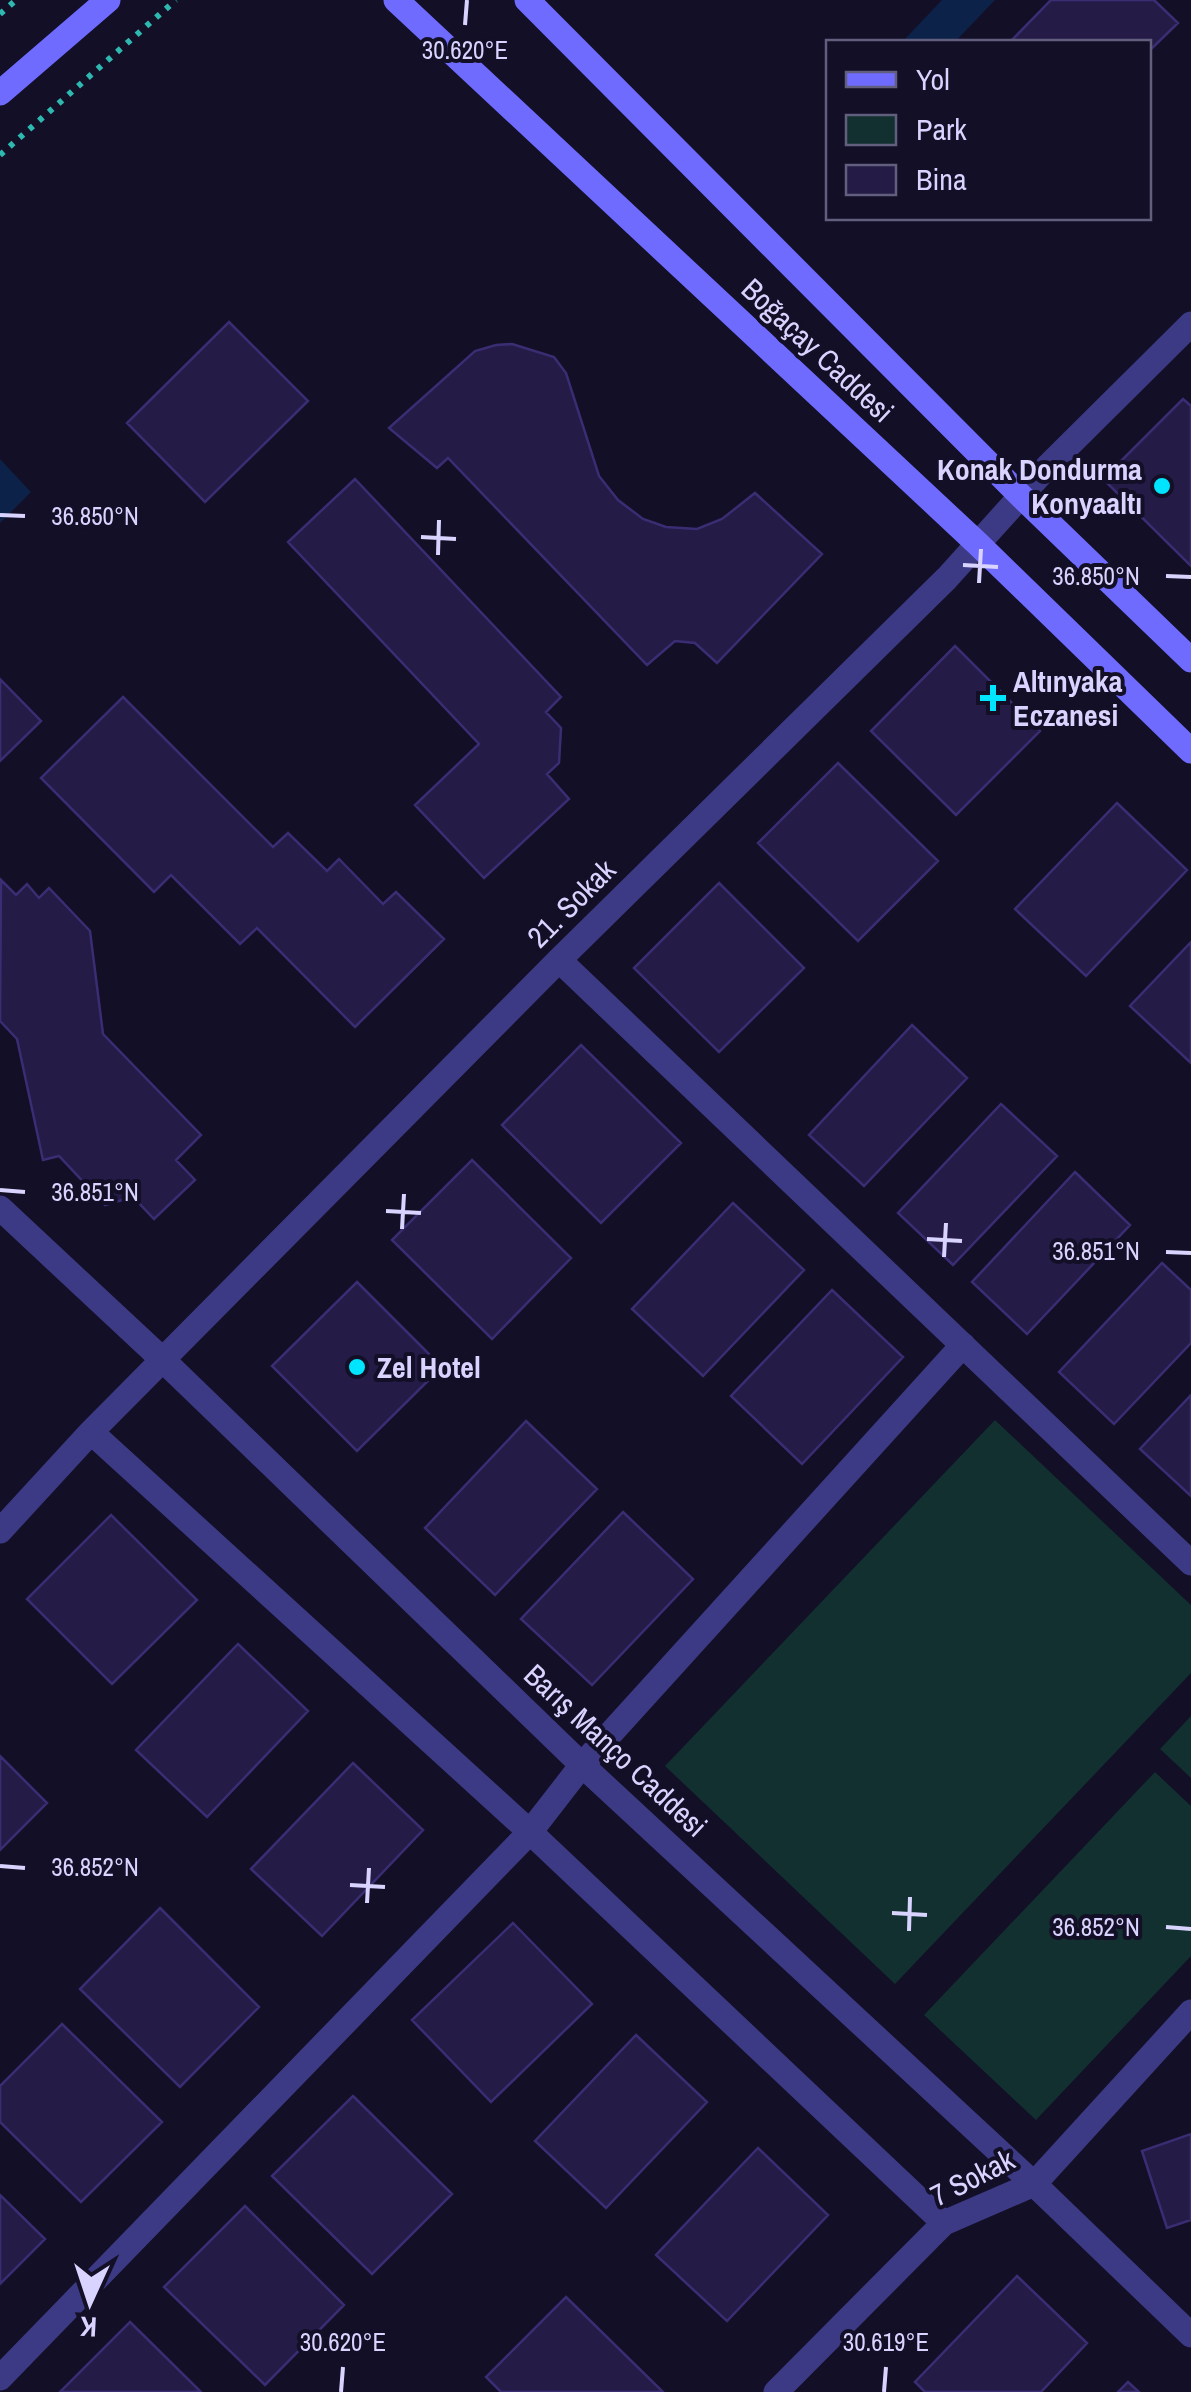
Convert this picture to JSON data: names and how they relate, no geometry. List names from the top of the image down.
{
  "streets": {
    "main road": ["Boğaçay Caddesi"],
    "street": ["21. Sokak", "Barış Manço Caddesi", "7 Sokak"]
  },
  "crossings": [
    ["Boğaçay Caddesi", "21. Sokak"],
    ["21. Sokak", "Barış Manço Caddesi"],
    ["Barış Manço Caddesi", "7 Sokak"]
  ],
  "places": {
    "other": ["Konak Dondurma Konyaaltı", "Zel Hotel"],
    "health": ["Altınyaka Eczanesi"]
  },
  "legend": ["Yol", "Park", "Bina"],
  "north": "bottom",
  "coordinates": [
    "30.620°E",
    "36.850°N",
    "36.851°N",
    "36.852°N",
    "30.619°E"
  ]
}
